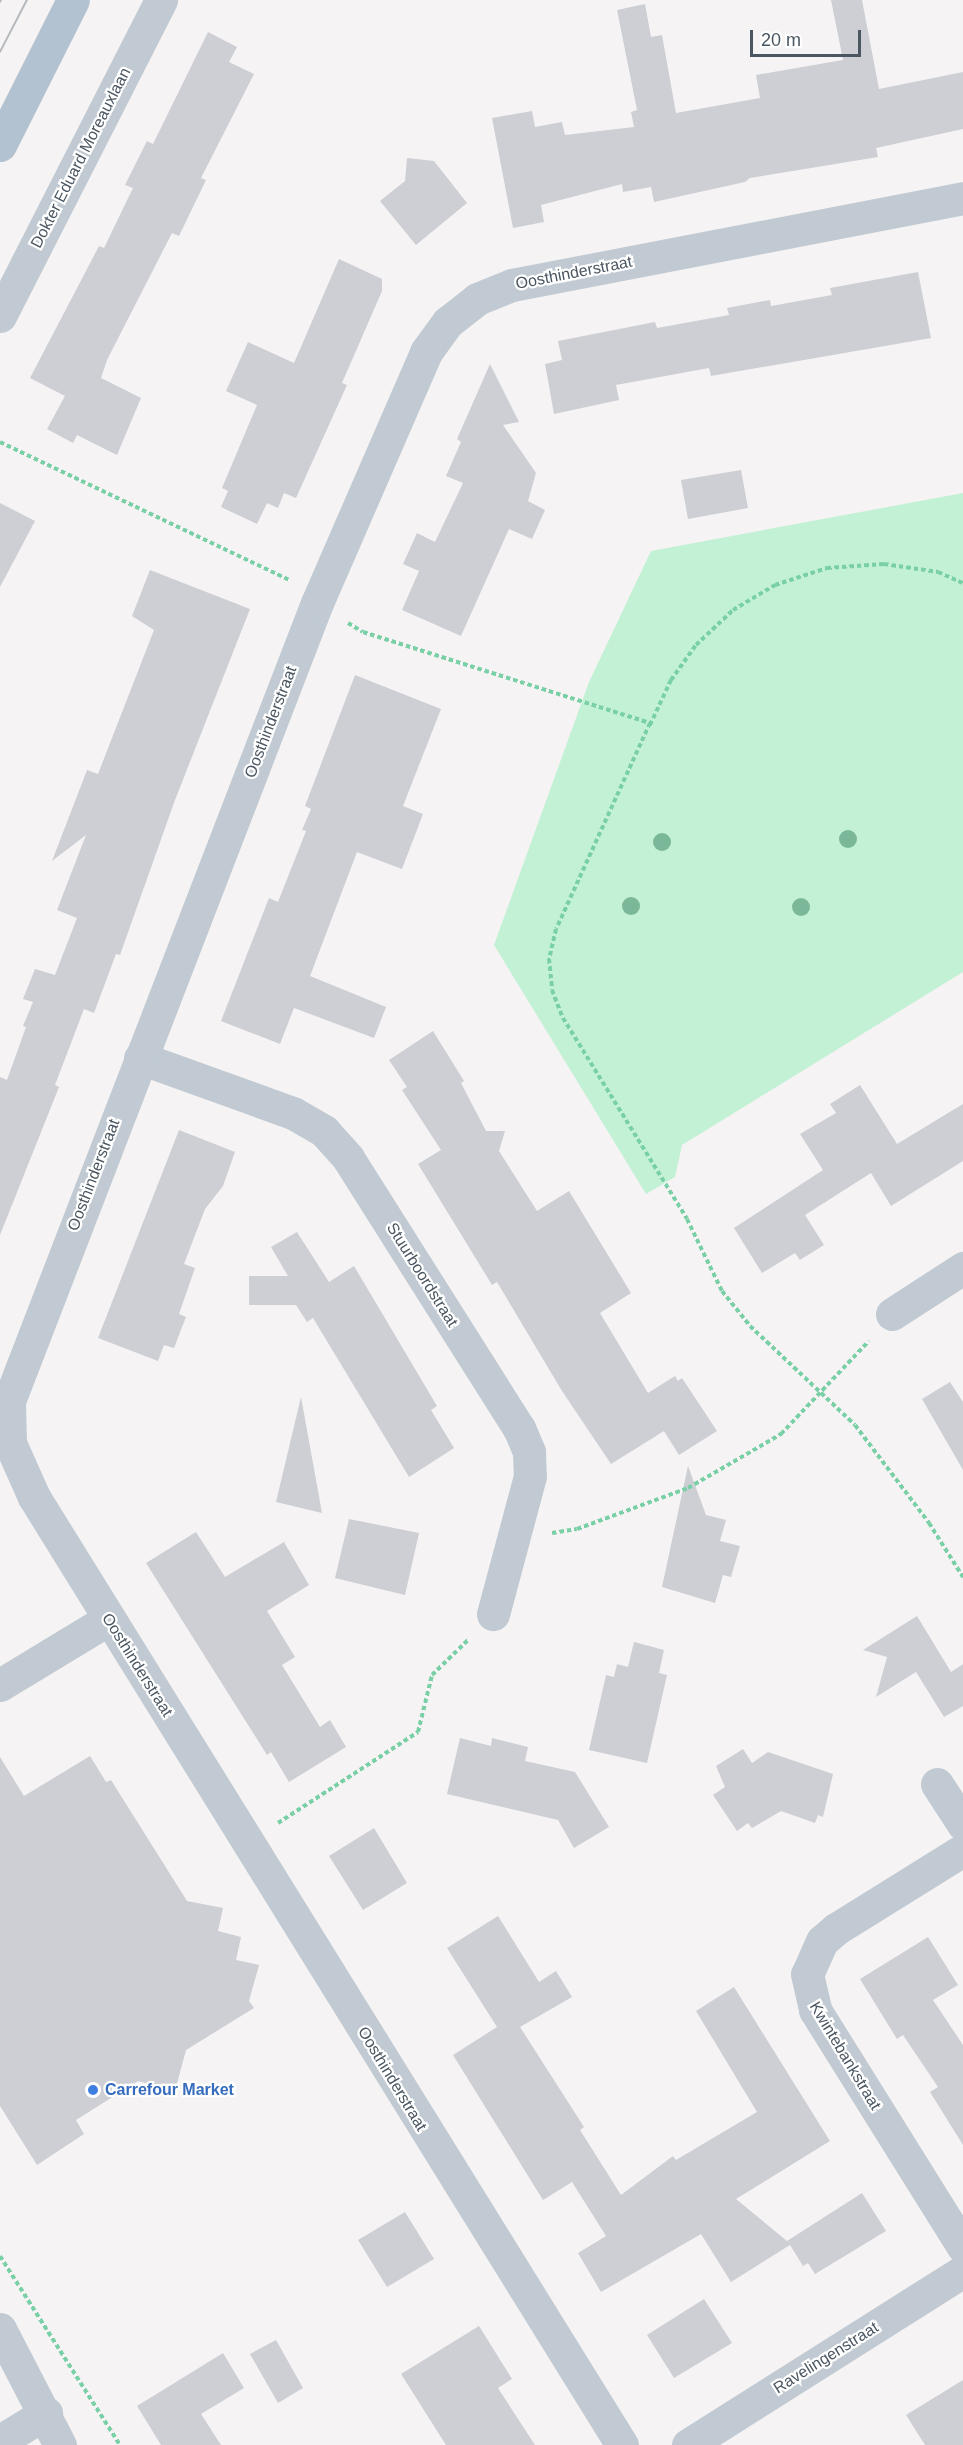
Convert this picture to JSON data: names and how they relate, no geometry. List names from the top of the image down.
{
  "streets": {
    "street": [
      "Dokter Eduard Moreauxlaan",
      "Oosthinderstraat",
      "Stuurboordstraat",
      "Kwintebankstraat",
      "Ravelingenstraat"
    ]
  },
  "crossings": [
    ["Oosthinderstraat", "Stuurboordstraat"]
  ],
  "places": ["Carrefour Market"],
  "scale_bar": "20 m"
}
